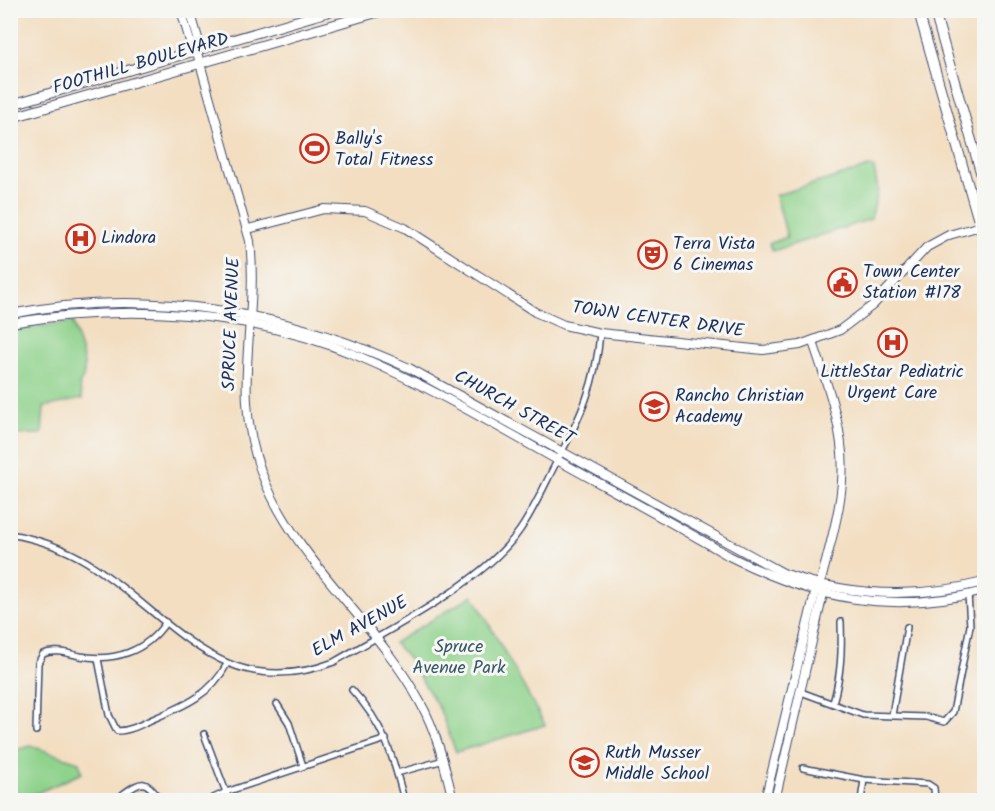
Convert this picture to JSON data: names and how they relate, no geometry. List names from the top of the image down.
{
  "streets": {
    "main road": ["FOOTHILL BOULEVARD"],
    "street": [
      "TOWN CENTER DRIVE",
      "SPRUCE AVENUE",
      "CHURCH STREET",
      "ELM AVENUE"
    ]
  },
  "crossings": [
    ["FOOTHILL BOULEVARD", "SPRUCE AVENUE"],
    ["TOWN CENTER DRIVE", "SPRUCE AVENUE"],
    ["TOWN CENTER DRIVE", "ELM AVENUE"],
    ["SPRUCE AVENUE", "CHURCH STREET"],
    ["SPRUCE AVENUE", "ELM AVENUE"],
    ["CHURCH STREET", "ELM AVENUE"]
  ],
  "parks": ["Spruce Avenue Park"],
  "places": {
    "sports": ["Bally's Total Fitness"],
    "hospital": ["Lindora", "LittleStar Pediatric Urgent Care"],
    "theatre": ["Terra Vista 6 Cinemas"],
    "public building": ["Town Center Station #178"],
    "school or university": ["Rancho Christian Academy", "Ruth Musser Middle School"]
  }
}
